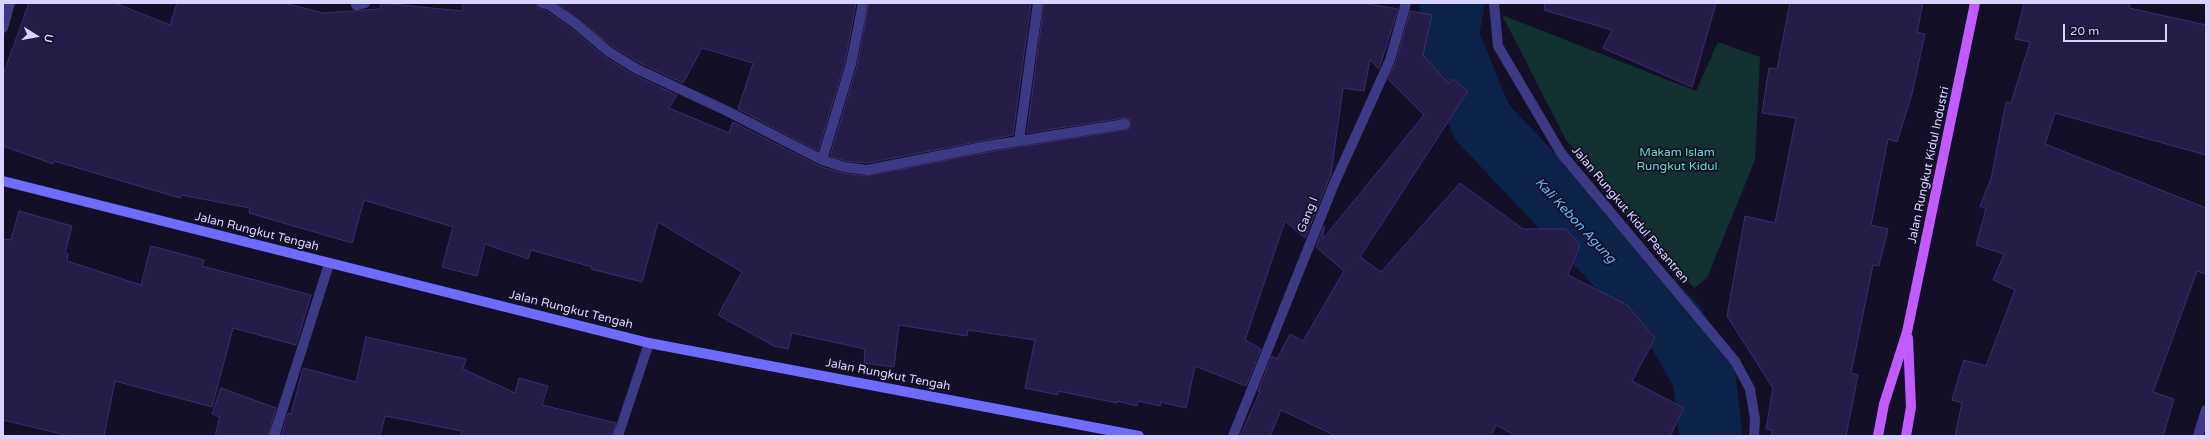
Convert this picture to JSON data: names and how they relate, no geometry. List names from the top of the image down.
{
  "streets": {
    "main road": ["Jalan Rungkut Kidul Industri", "Jalan Rungkut Tengah"],
    "street": ["Gang I", "Jalan Rungkut Kidul Pesantren"]
  },
  "water": ["Kali Kebon Agung"],
  "parks": ["Makam Islam Rungkut Kidul"],
  "scale_bar": "20 m",
  "north": "right"
}
